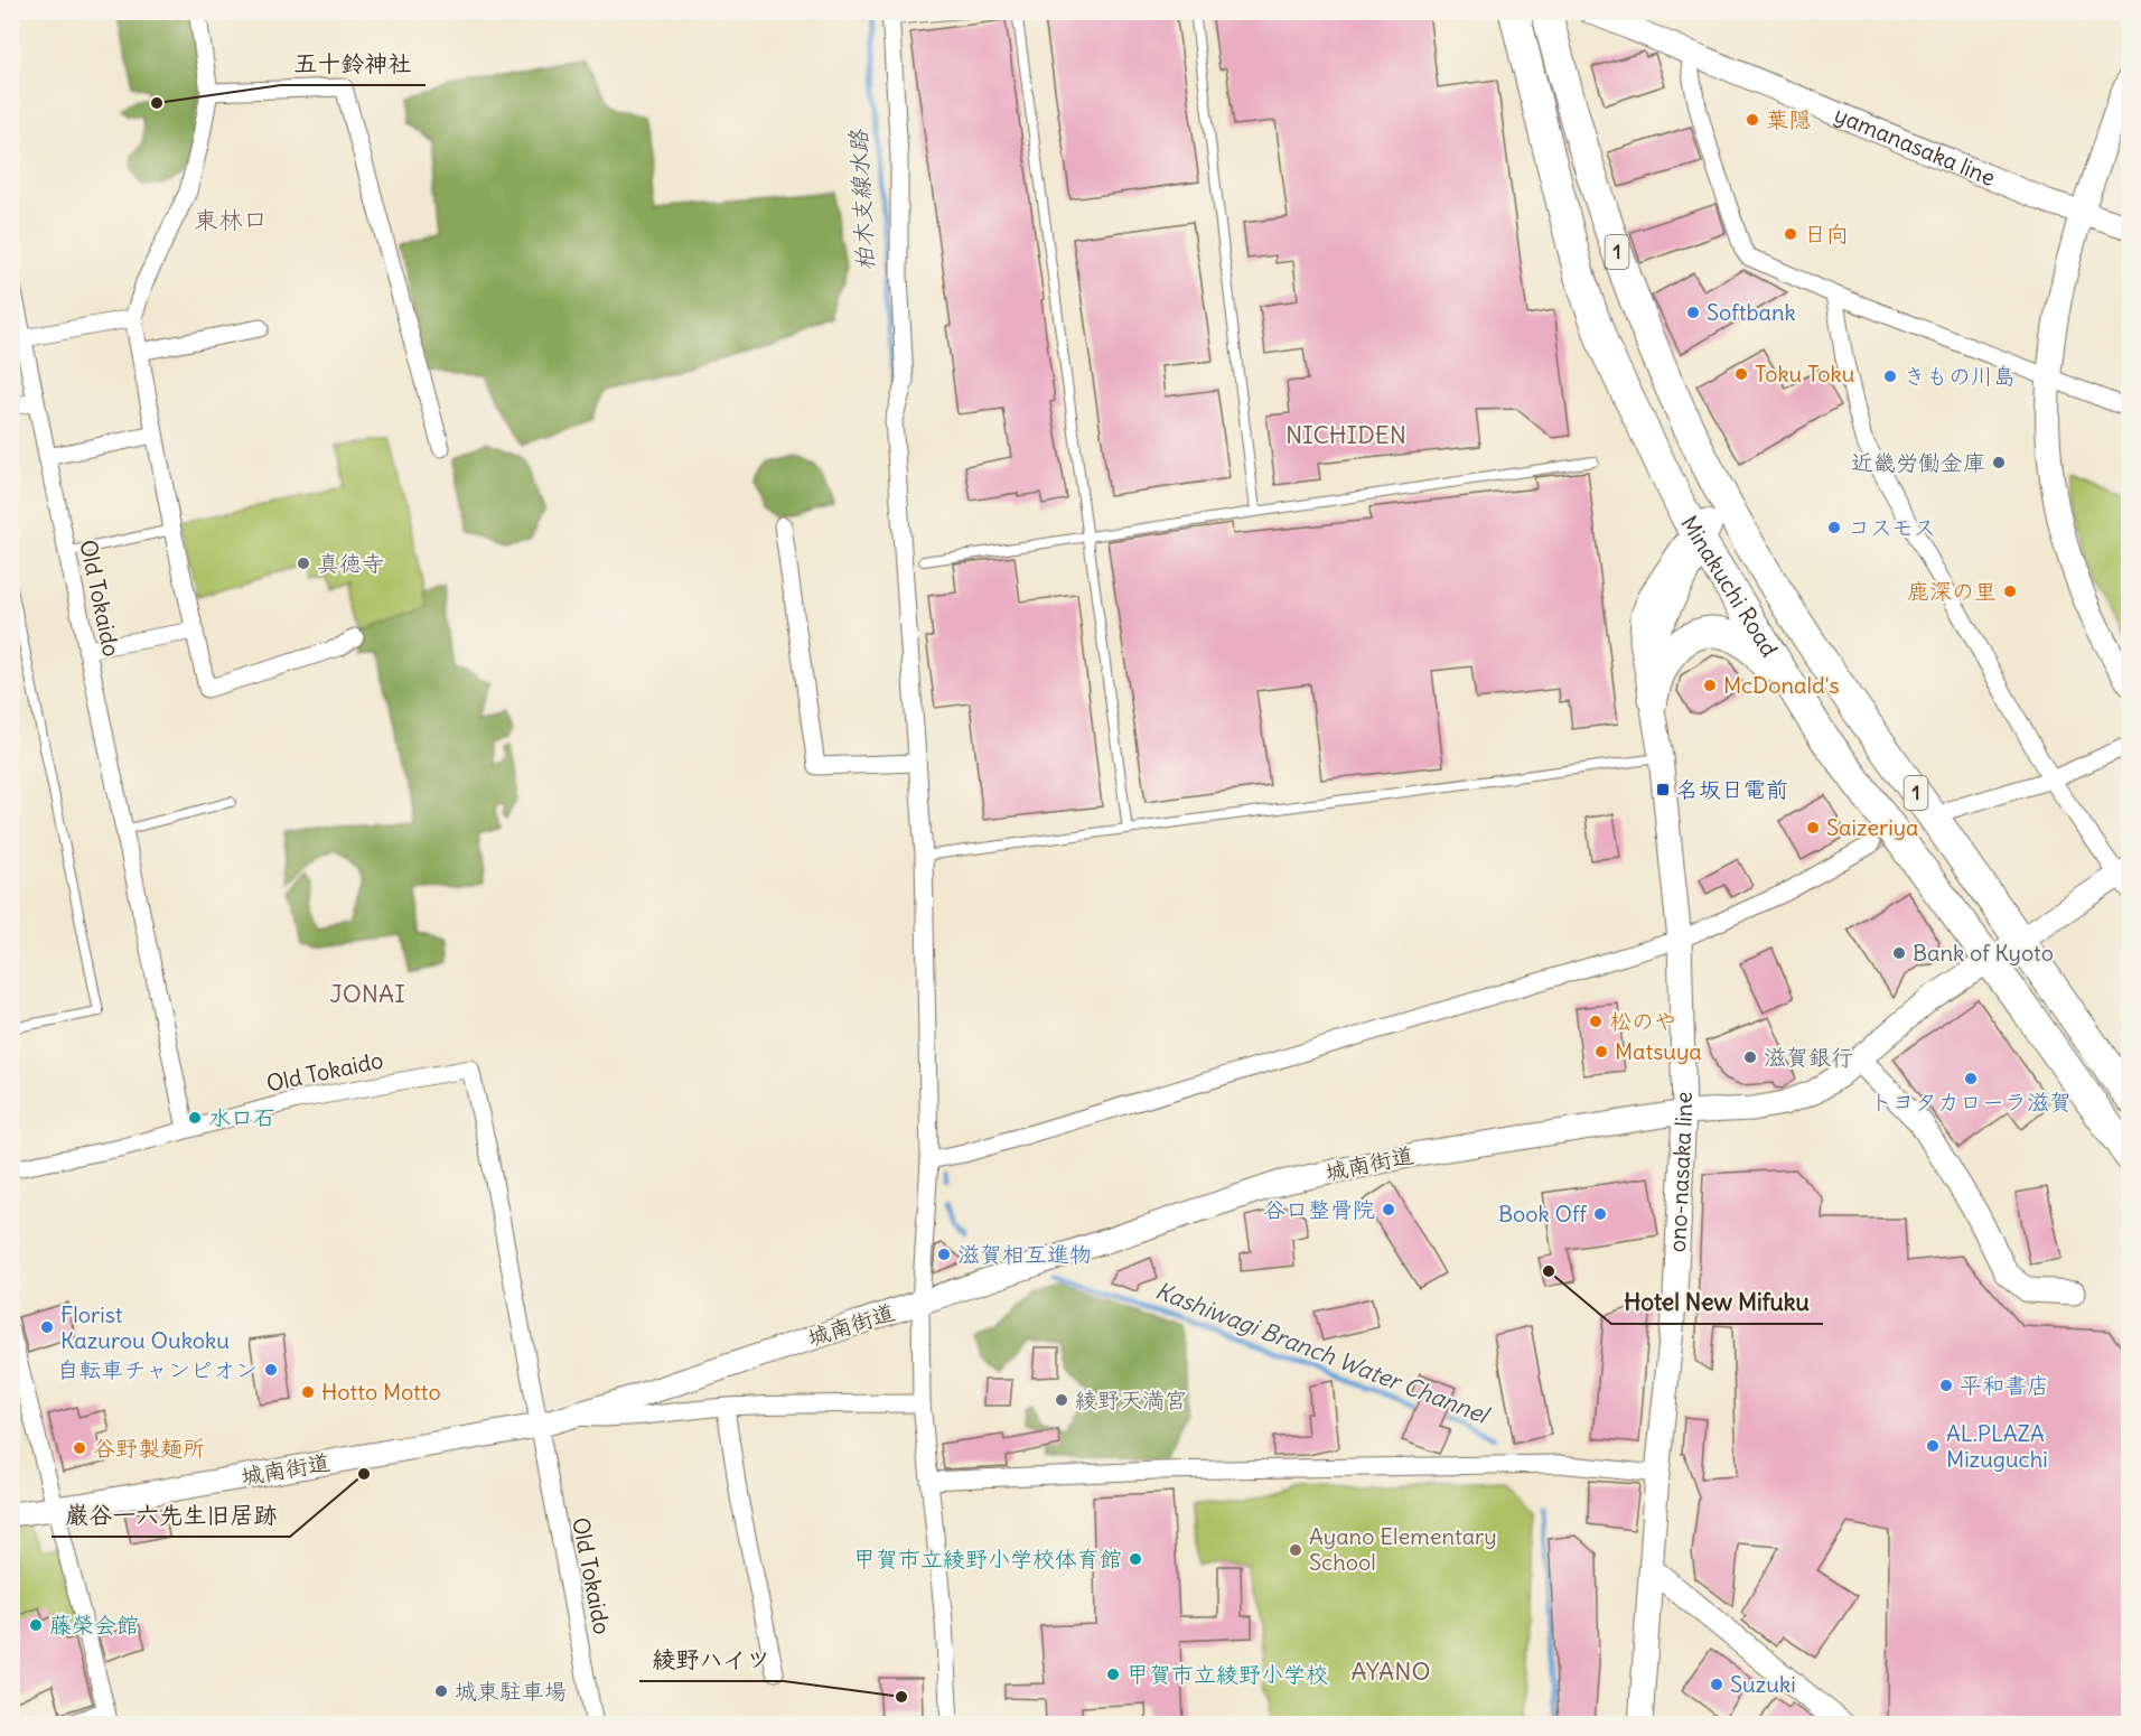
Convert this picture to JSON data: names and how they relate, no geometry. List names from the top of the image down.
{
  "streets": {
    "highway": ["1", "Minakuchi Road"],
    "street": [
      "yamanasaka line",
      "Old Tokaido",
      "城南街道",
      "ono-nasaka line"
    ]
  },
  "crossings": [
    ["Minakuchi Road", "城南街道"],
    ["Old Tokaido", "城南街道"],
    ["城南街道", "ono-nasaka line"]
  ],
  "districts": [
    "東林口",
    "NICHIDEN",
    "JONAI",
    "AYANO"
  ],
  "water": ["柏木支線水路", "Kashiwagi Branch Water Channel"],
  "places": {
    "other": [
      "五十鈴神社",
      "葉隠",
      "日向",
      "Softbank",
      "Toku Toku",
      "きもの川島",
      "近畿労働金庫",
      "コスモス",
      "真徳寺",
      "鹿深の里",
      "McDonald's",
      "Saizeriya",
      "Bank of Kyoto",
      "松のや",
      "Matsuya",
      "滋賀銀行",
      "トヨタカローラ滋賀",
      "水口石",
      "谷口整骨院",
      "Book Off",
      "滋賀相互進物",
      "Hotel New Mifuku",
      "Florist Kazurou Oukoku",
      "自転車チャンピオン",
      "平和書店",
      "Hotto Motto",
      "綾野天満宮",
      "AL.PLAZA Mizuguchi",
      "谷野製麺所",
      "巌谷一六先生旧居跡",
      "Ayano Elementary School",
      "甲賀市立綾野小学校体育館",
      "藤榮会館",
      "甲賀市立綾野小学校",
      "Suzuki",
      "城東駐車場",
      "綾野ハイツ"
    ],
    "transit": ["名坂日電前"]
  }
}
